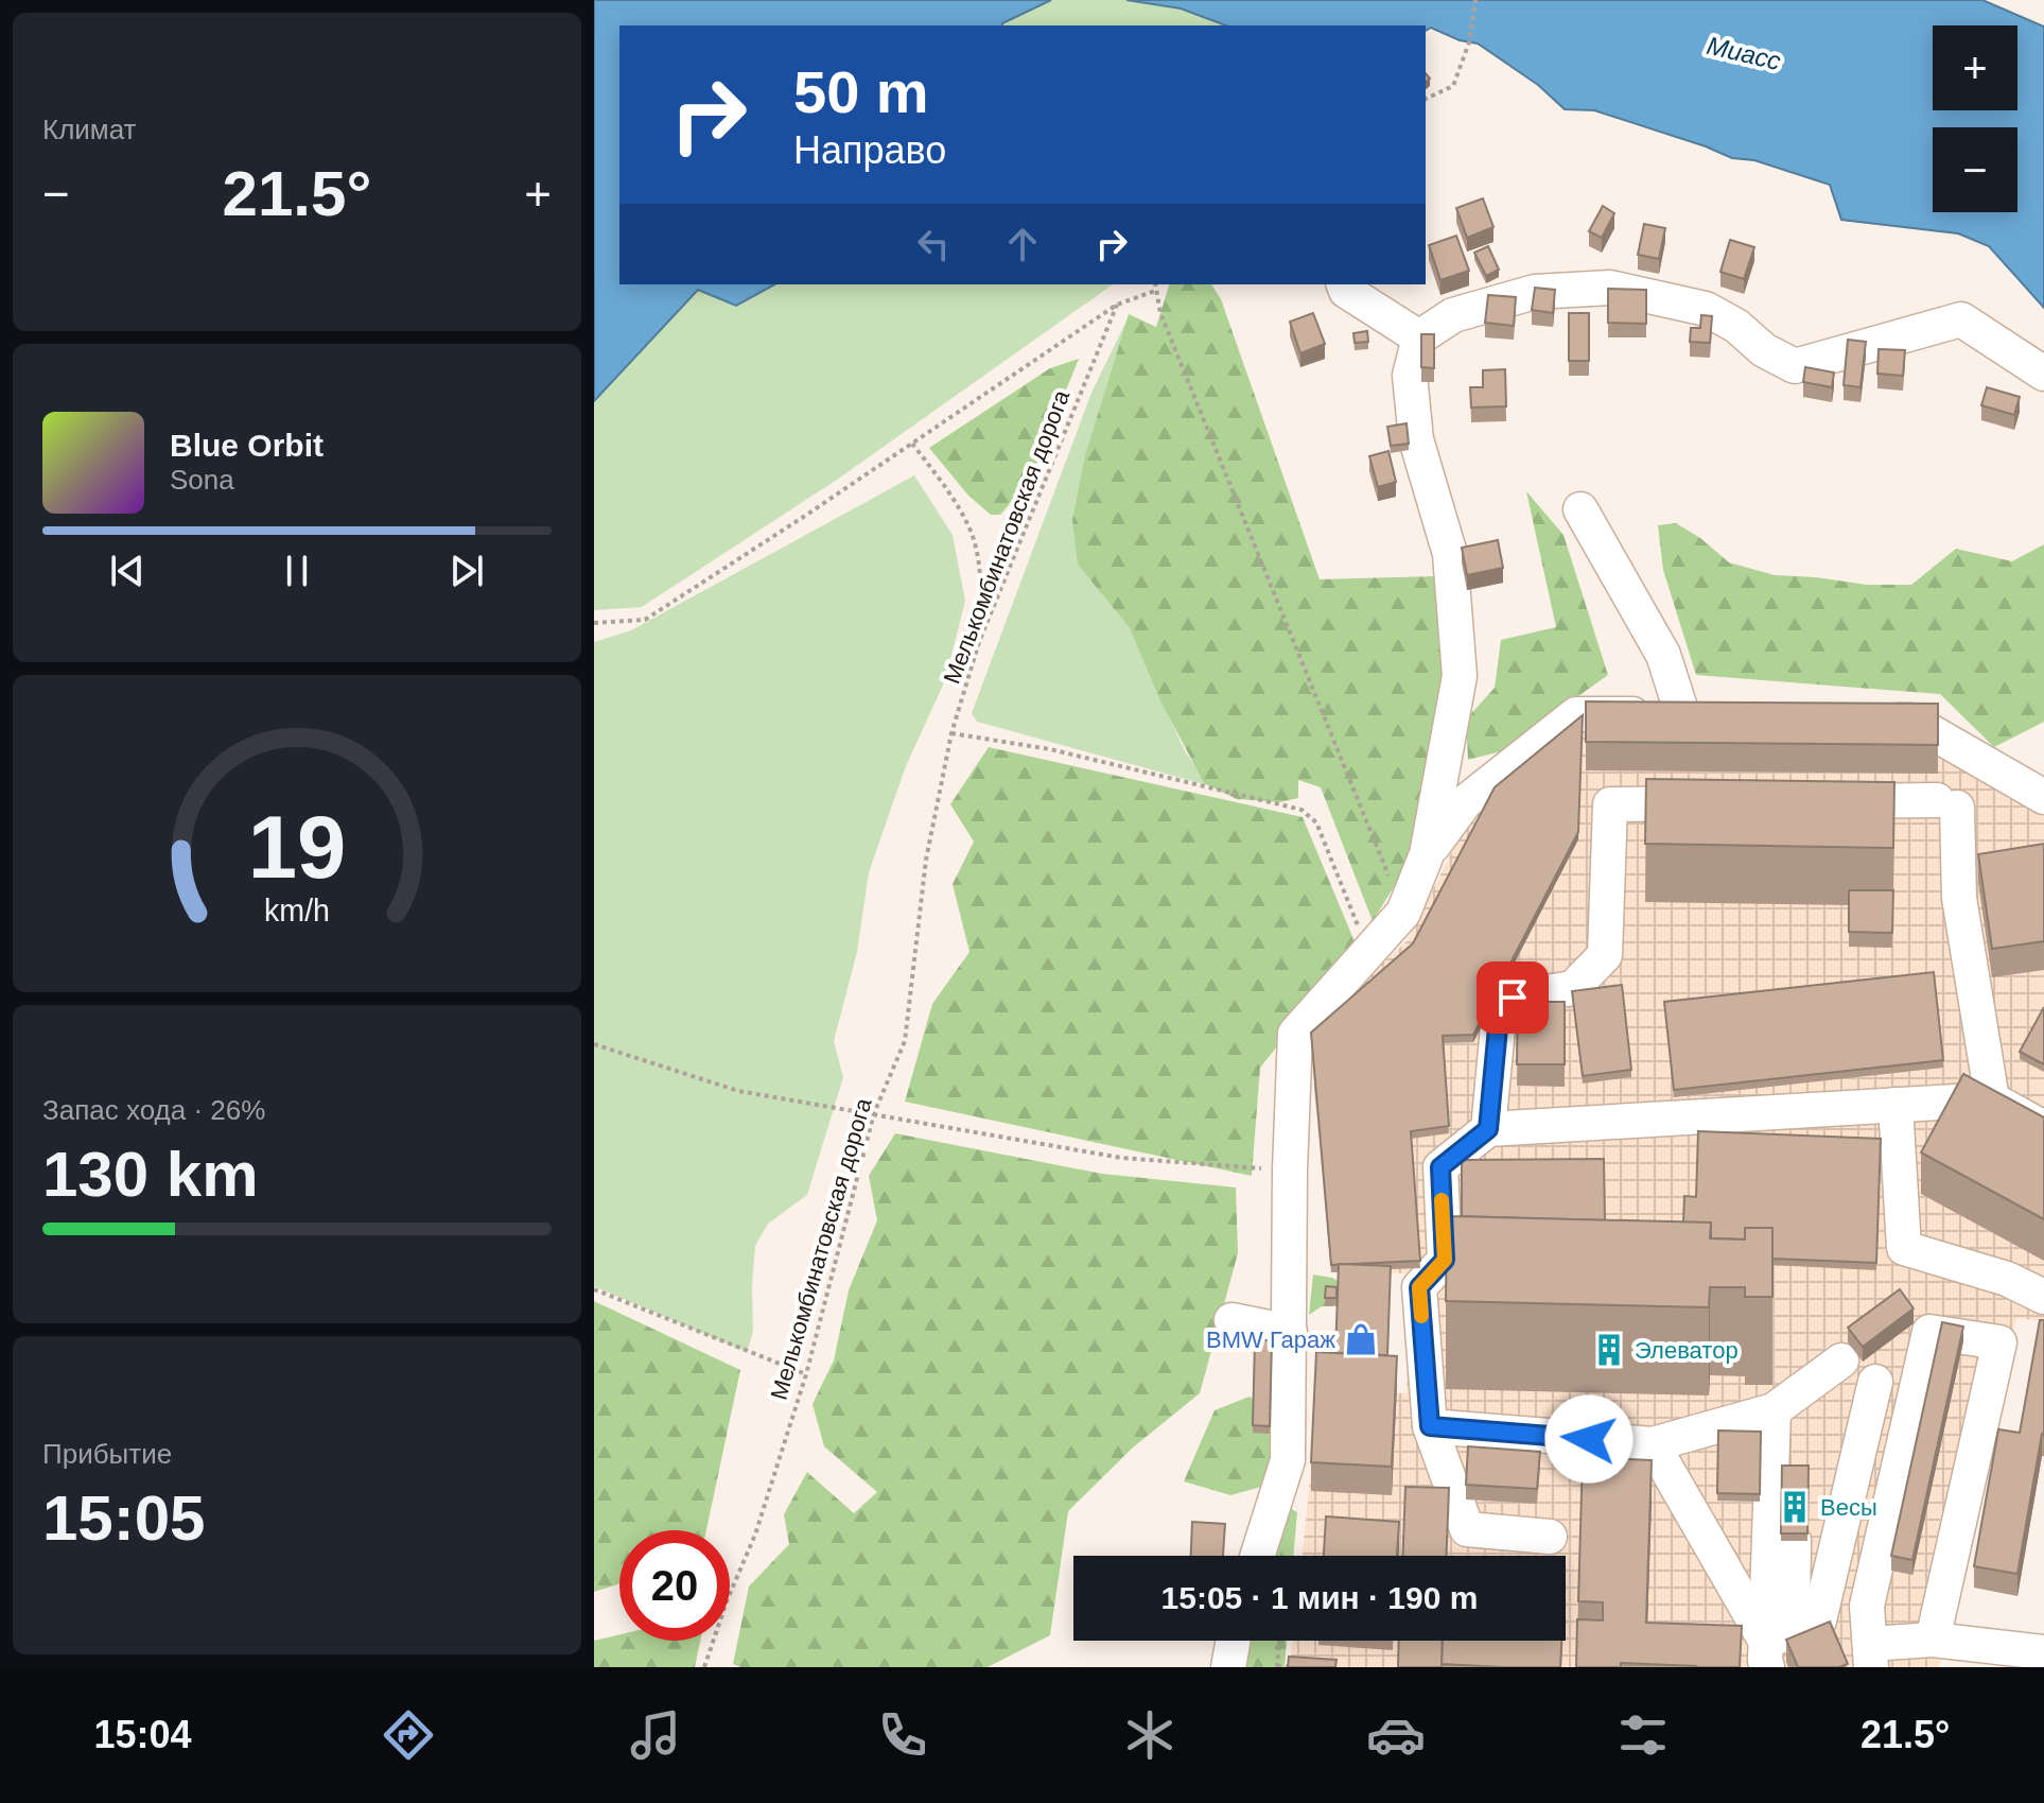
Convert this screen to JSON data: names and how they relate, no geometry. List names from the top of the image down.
{
  "streets": {
    "path": ["Мелькомбинатовская дорога"]
  },
  "water": ["Миасс"],
  "places": {
    "shop": ["BMW Гараж"],
    "building": ["Элеватор", "Весы"]
  },
  "page": {
    "tile": [
      "Климат",
      ["Запас хода · 26%", "130 km"],
      ["Прибытие", "15:05"]
    ],
    "map_buttons": ["+", "−"],
    "turn": ["50 m", "Направо"],
    "heat": ["−", "21.5°", "+"],
    "song": ["Blue Orbit", "Sona"],
    "limit": "20",
    "trip": "15:05 · 1 мин · 190 m",
    "tabs": ["15:04", "21.5°"],
    "gauge": ["19", "km/h"]
  }
}
